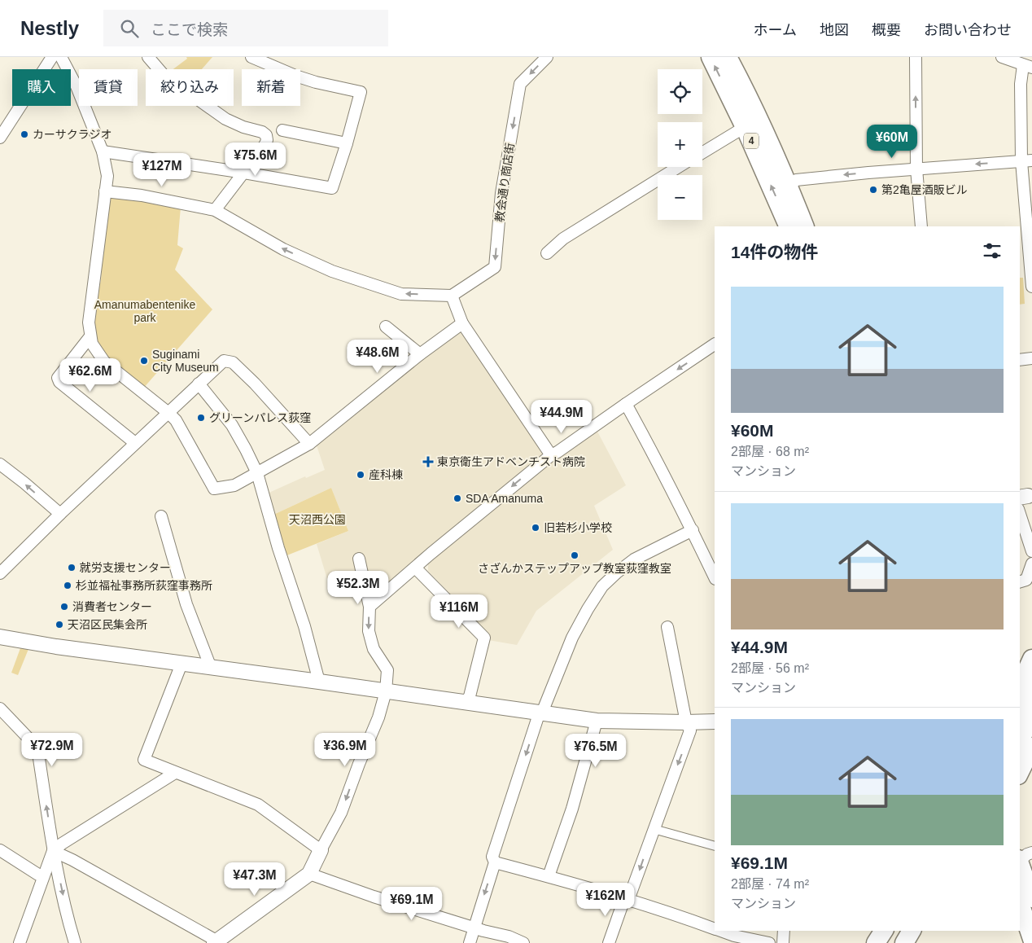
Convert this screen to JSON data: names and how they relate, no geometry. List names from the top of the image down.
{
  "streets": {
    "main road": ["4"],
    "street": ["教会通り商店街"]
  },
  "one_way": ["教会通り商店街"],
  "parks": ["Amanumabentenike park", "天沼西公園"],
  "places": {
    "other": [
      "カーサクラジオ",
      "第2亀屋酒販ビル",
      "Suginami City Museum",
      "グリーンパレス荻窪",
      "産科棟",
      "SDA Amanuma",
      "旧若杉小学校",
      "さざんかステップアップ教室荻窪教室",
      "就労支援センター",
      "杉並福祉事務所荻窪事務所",
      "消費者センター",
      "天沼区民集会所"
    ],
    "health": ["東京衛生アドベンチスト病院"]
  },
  "page": {
    "header": "Nestly",
    "search": "ここで検索",
    "nav": [
      "ホーム",
      "地図",
      "概要",
      "お問い合わせ"
    ],
    "map_buttons": ["+", "−"],
    "chip": [
      "購入",
      "賃貸",
      "絞り込み",
      "新着"
    ],
    "price": [
      "¥60M",
      "¥75.6M",
      "¥127M",
      "¥48.6M",
      "¥62.6M",
      "¥44.9M",
      "¥52.3M",
      "¥116M",
      "¥72.9M",
      "¥36.9M",
      "¥76.5M",
      "¥47.3M",
      "¥162M",
      "¥69.1M"
    ],
    "heading": "14件の物件",
    "list": [
      {
        "name": "¥60M",
        "note": "2部屋 · 68 m² · マンション"
      },
      {
        "name": "¥44.9M",
        "note": "2部屋 · 56 m² · マンション"
      },
      {
        "name": "¥69.1M",
        "note": "2部屋 · 74 m² · マンション"
      }
    ]
  }
}
